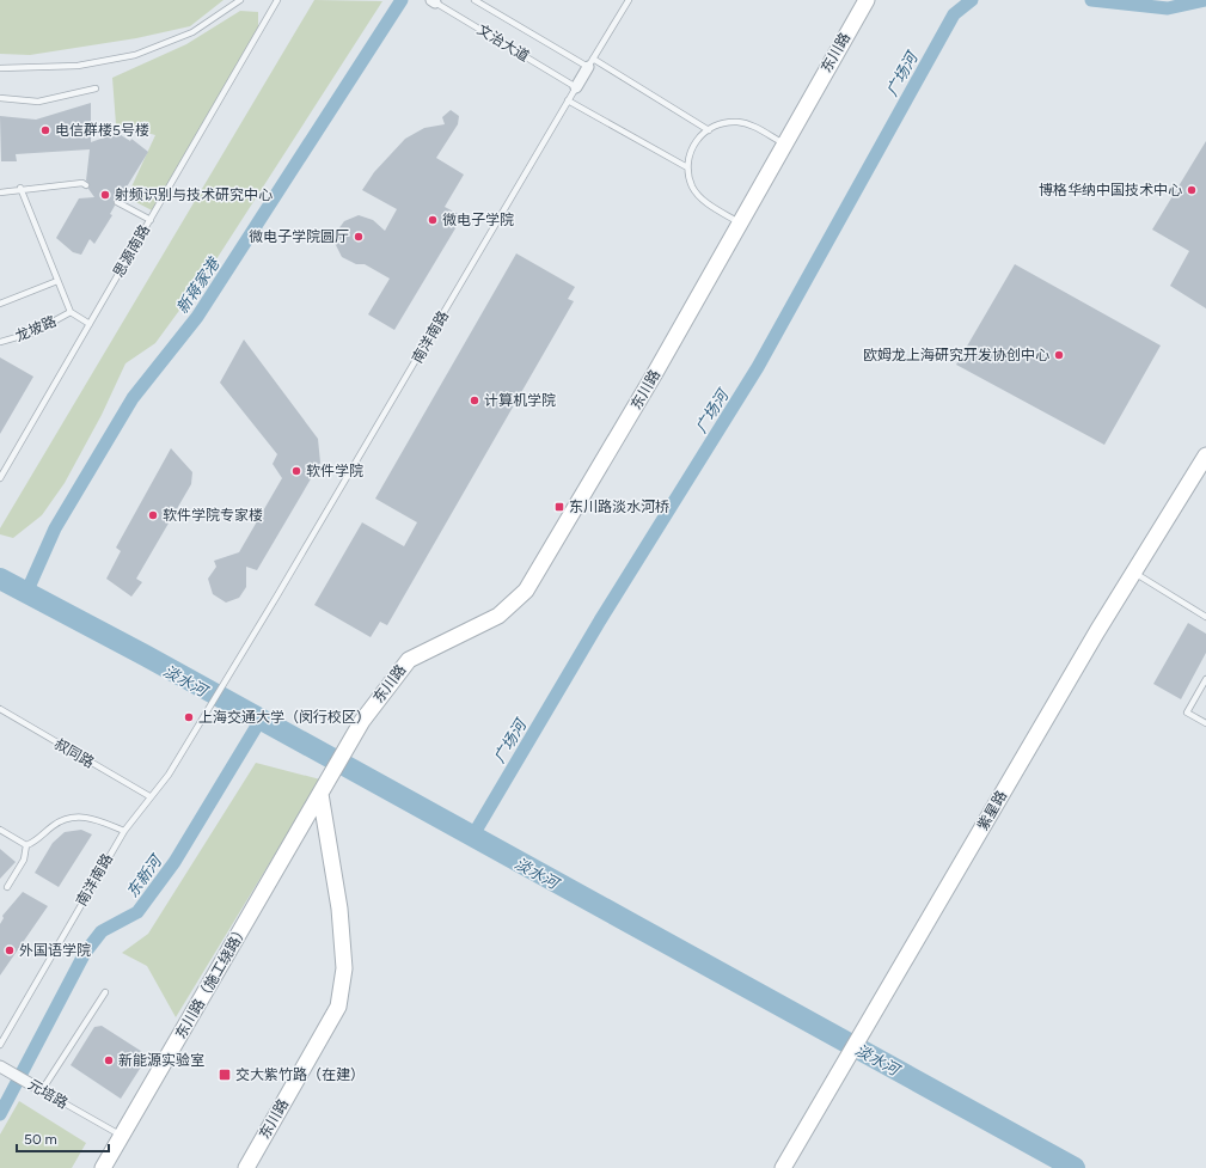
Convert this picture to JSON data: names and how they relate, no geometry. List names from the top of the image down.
{
  "streets": {
    "main road": ["东川路", "紫星路", "东川路（施工绕路）"],
    "street": ["南洋南路", "元培路"],
    "lane": [
      "文治大道",
      "思源南路",
      "龙坡路",
      "叔同路"
    ]
  },
  "crossings": [
    ["文治大道", "东川路"],
    ["文治大道", "南洋南路"],
    ["东川路", "东川路（施工绕路）"],
    ["南洋南路", "叔同路"],
    ["东川路（施工绕路）", "元培路"]
  ],
  "water": [
    "广场河",
    "新蒋家港",
    "淡水河",
    "东新河"
  ],
  "places": {
    "other": [
      "电信群楼5号楼",
      "博格华纳中国技术中心",
      "射频识别与技术研究中心",
      "微电子学院",
      "微电子学院圆厅",
      "欧姆龙上海研究开发协创中心",
      "计算机学院",
      "软件学院",
      "软件学院专家楼",
      "上海交通大学（闵行校区）",
      "外国语学院",
      "新能源实验室"
    ],
    "transit": ["东川路淡水河桥", "交大紫竹路（在建）"]
  },
  "scale_bar": "50 m"
}
